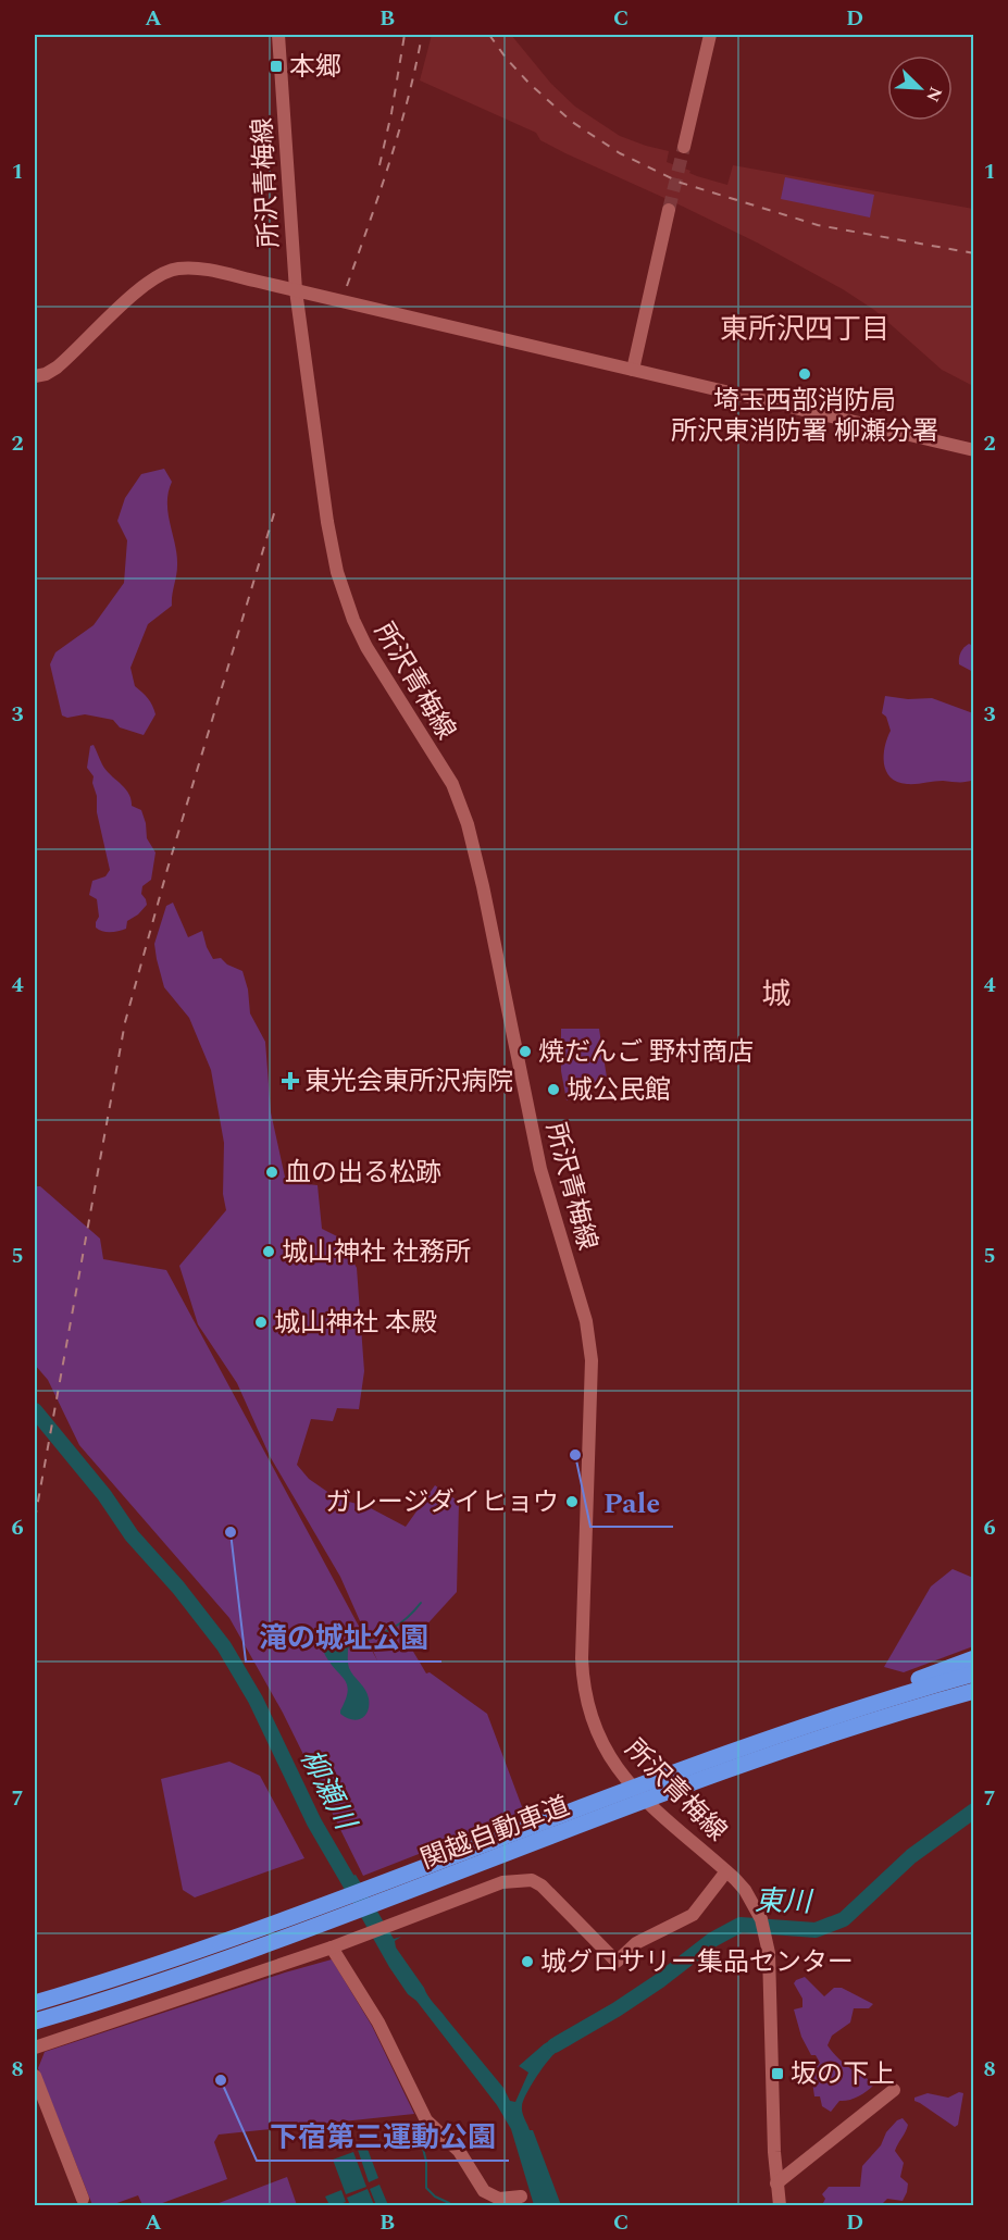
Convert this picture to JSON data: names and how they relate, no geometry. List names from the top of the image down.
{
  "streets": {
    "highway": ["関越自動車道"],
    "street": ["所沢青梅線"]
  },
  "districts": ["東所沢四丁目", "城"],
  "water": ["柳瀬川", "東川"],
  "places": {
    "transit": ["本郷", "坂の下上"],
    "other": [
      "埼玉西部消防局 所沢東消防署 柳瀬分署",
      "焼だんご 野村商店",
      "城公民館",
      "血の出る松跡",
      "城山神社 社務所",
      "城山神社 本殿",
      "Pale",
      "ガレージダイヒョウ",
      "滝の城址公園",
      "城グロサリー集品センター",
      "下宿第三運動公園"
    ],
    "health": ["東光会東所沢病院"]
  },
  "north": "bottom right",
  "grid": {
    "columns": [
      "A",
      "B",
      "C",
      "D"
    ],
    "rows": [
      "1",
      "2",
      "3",
      "4",
      "5",
      "6",
      "7",
      "8"
    ]
  }
}
